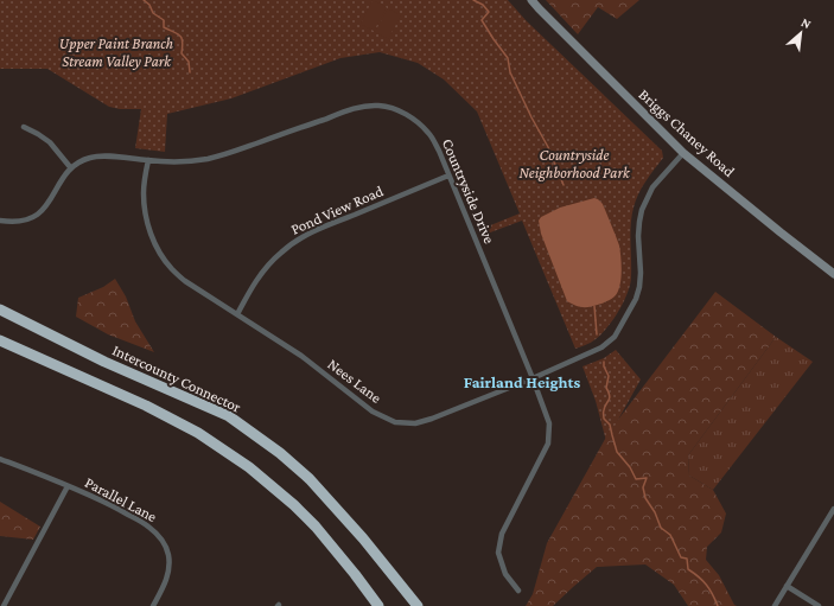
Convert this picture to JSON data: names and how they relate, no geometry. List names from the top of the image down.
{
  "streets": {
    "highway": ["Intercounty Connector"],
    "main road": ["Briggs Chaney Road"],
    "street": [
      "Countryside Drive",
      "Pond View Road",
      "Nees Lane",
      "Parallel Lane"
    ]
  },
  "crossings": [
    ["Briggs Chaney Road", "Nees Lane"],
    ["Countryside Drive", "Pond View Road"],
    ["Countryside Drive", "Nees Lane"],
    ["Pond View Road", "Nees Lane"]
  ],
  "districts": ["Fairland Heights"],
  "parks": ["Upper Paint Branch Stream Valley Park", "Countryside Neighborhood Park"],
  "north": "top right"
}
